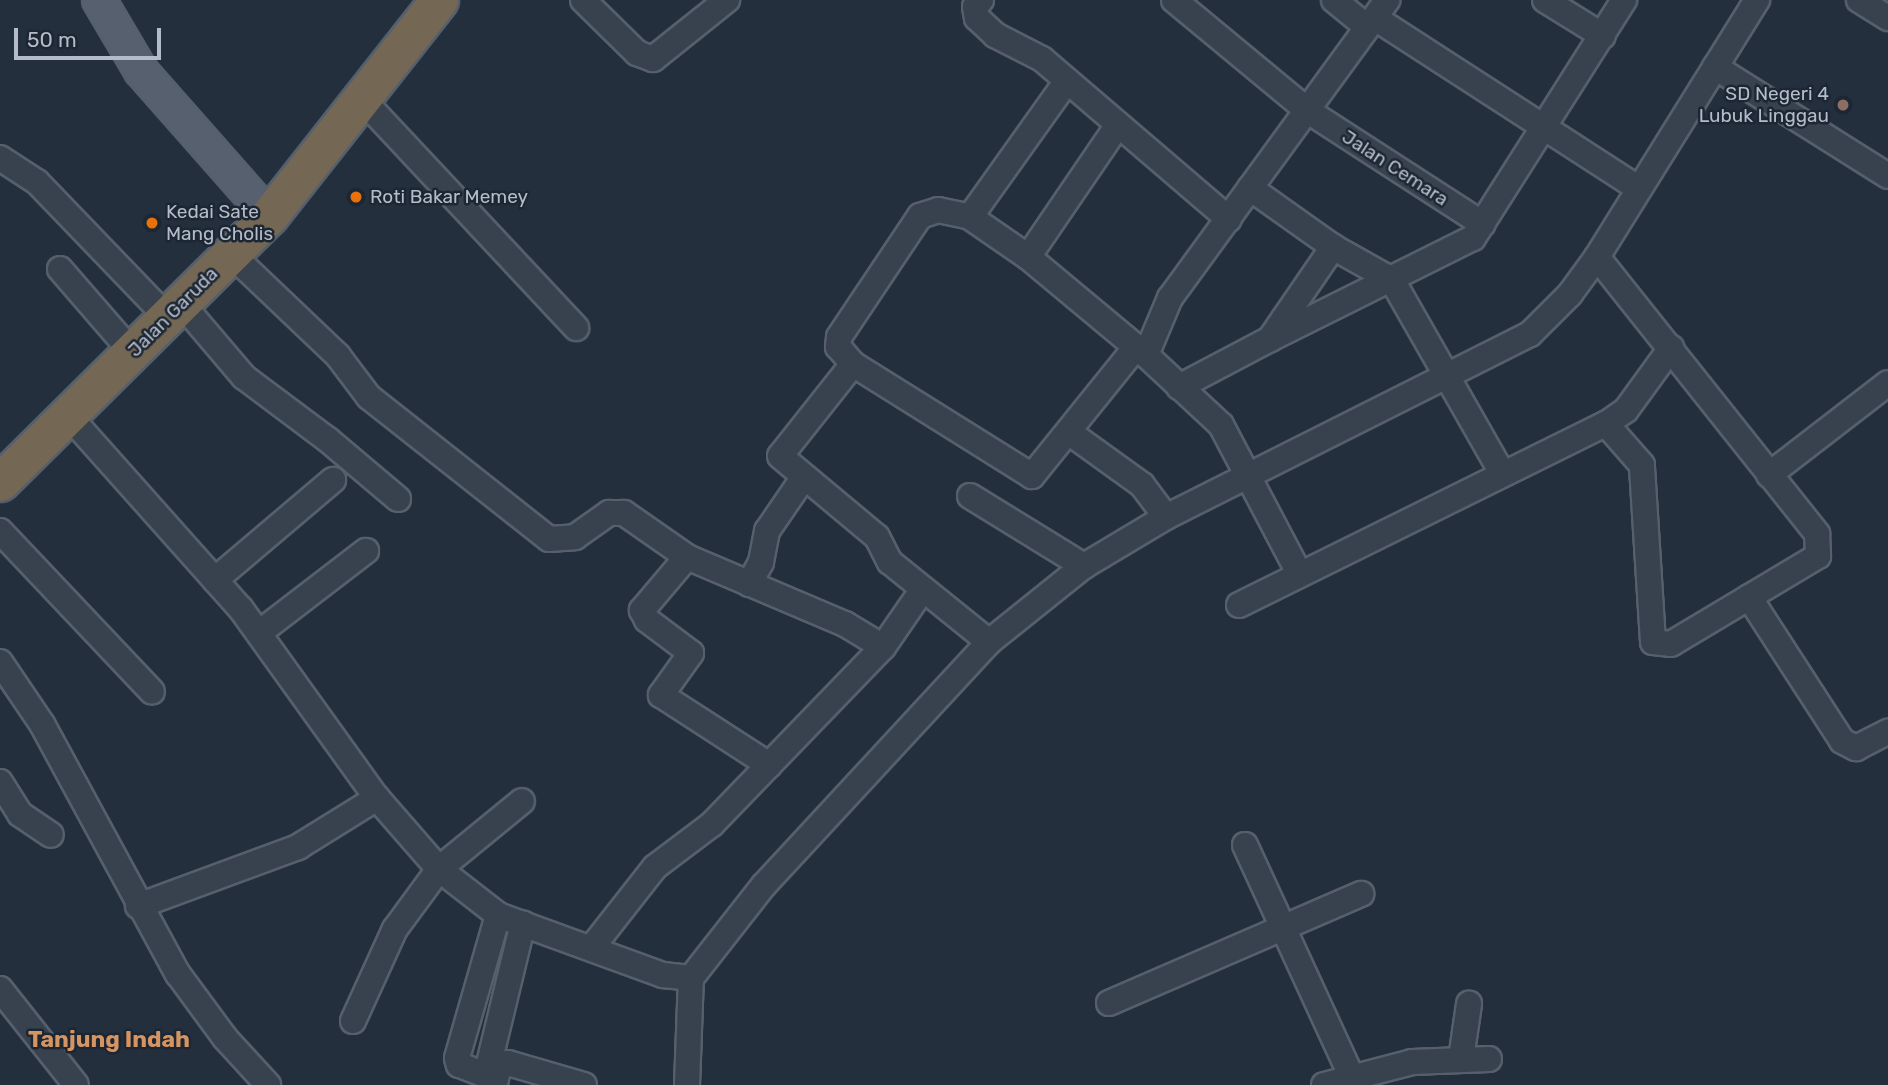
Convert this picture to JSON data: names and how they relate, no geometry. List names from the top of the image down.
{
  "streets": {
    "highway": ["Jalan Garuda"],
    "street": ["Jalan Cemara"]
  },
  "districts": ["Tanjung Indah"],
  "places": ["SD Negeri 4 Lubuk Linggau", "Roti Bakar Memey", "Kedai Sate Mang Cholis"],
  "scale_bar": "50 m"
}
